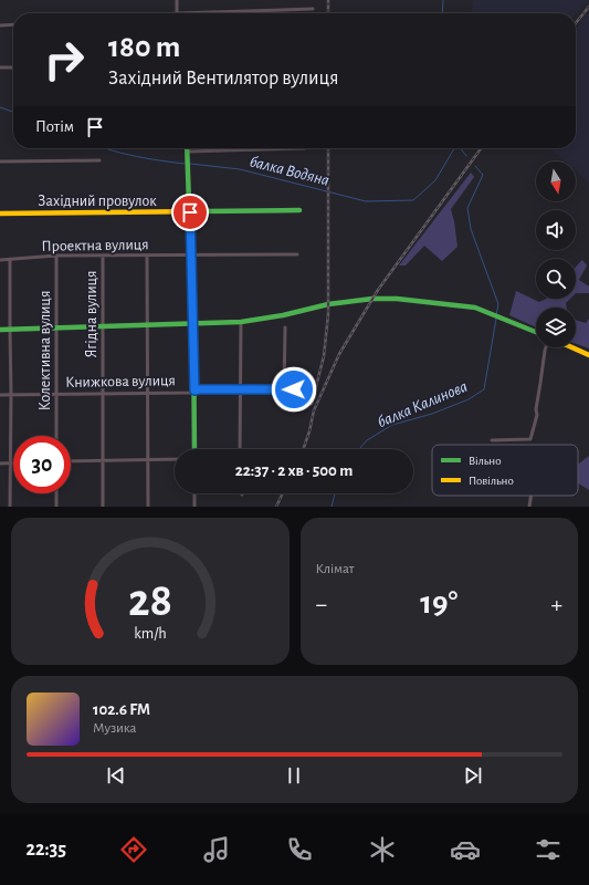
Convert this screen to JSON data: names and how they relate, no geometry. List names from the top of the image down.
{
  "streets": {
    "street": [
      "Західний провулок",
      "Проектна вулиця",
      "Ягідна вулиця",
      "Колективна вулиця",
      "Книжкова вулиця"
    ]
  },
  "crossings": [
    ["Проектна вулиця", "Ягідна вулиця"],
    ["Проектна вулиця", "Колективна вулиця"],
    ["Ягідна вулиця", "Книжкова вулиця"],
    ["Колективна вулиця", "Книжкова вулиця"]
  ],
  "water": ["балка Водяна", "балка Калинова"],
  "legend": ["Вільно", "Повільно"],
  "north": "bottom",
  "page": {
    "turn": ["180 m", "Західний Вентилятор вулиця"],
    "then": "Потім",
    "limit": "30",
    "trip": "22:37 · 2 хв · 500 m",
    "tile": "Клімат",
    "heat": ["−", "19°", "+"],
    "song": ["102.6 FM", "Музика"],
    "tabs": "22:35",
    "gauge": ["28", "km/h"]
  }
}
